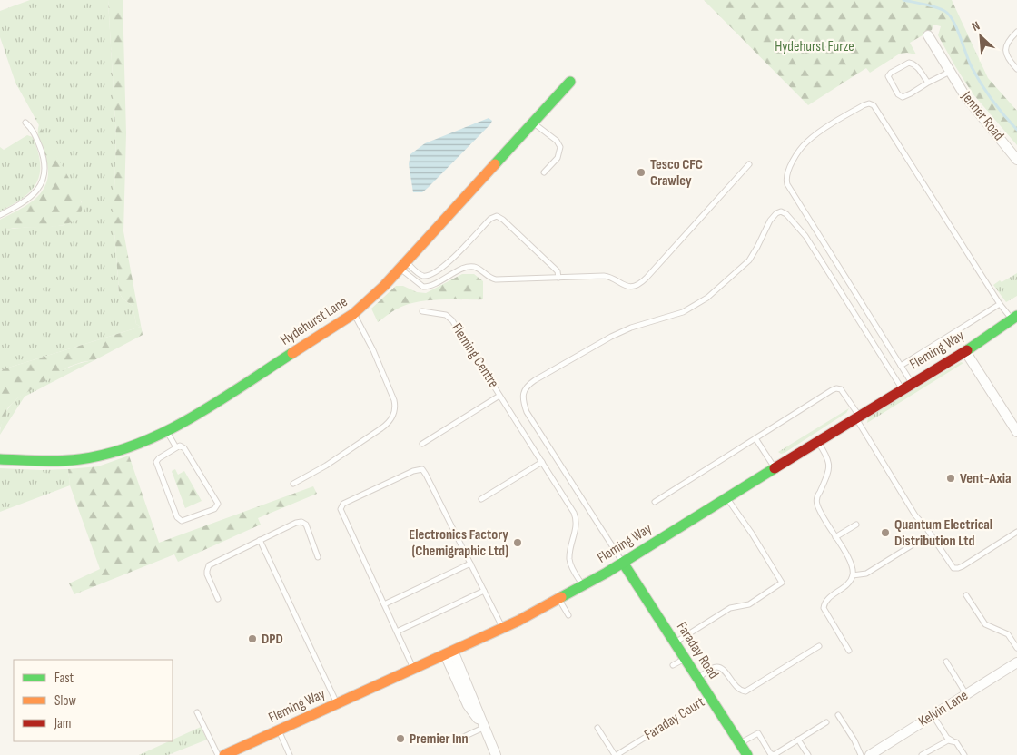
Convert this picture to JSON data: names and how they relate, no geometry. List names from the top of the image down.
{
  "streets": {
    "street": [
      "Jenner Road",
      "Hydehurst Lane",
      "Fleming Way",
      "Faraday Road",
      "Kelvin Lane"
    ],
    "lane": ["Fleming Centre", "Faraday Court"]
  },
  "crossings": [
    ["Fleming Way", "Fleming Centre"],
    ["Fleming Way", "Faraday Road"],
    ["Faraday Road", "Faraday Court"]
  ],
  "parks": ["Hydehurst Furze"],
  "places": [
    "Tesco CFC Crawley",
    "Vent-Axia",
    "Quantum Electrical Distribution Ltd",
    "Electronics Factory (Chemigraphic Ltd)",
    "DPD",
    "Premier Inn"
  ],
  "legend": ["Fast", "Slow", "Jam"],
  "north": "top left"
}
